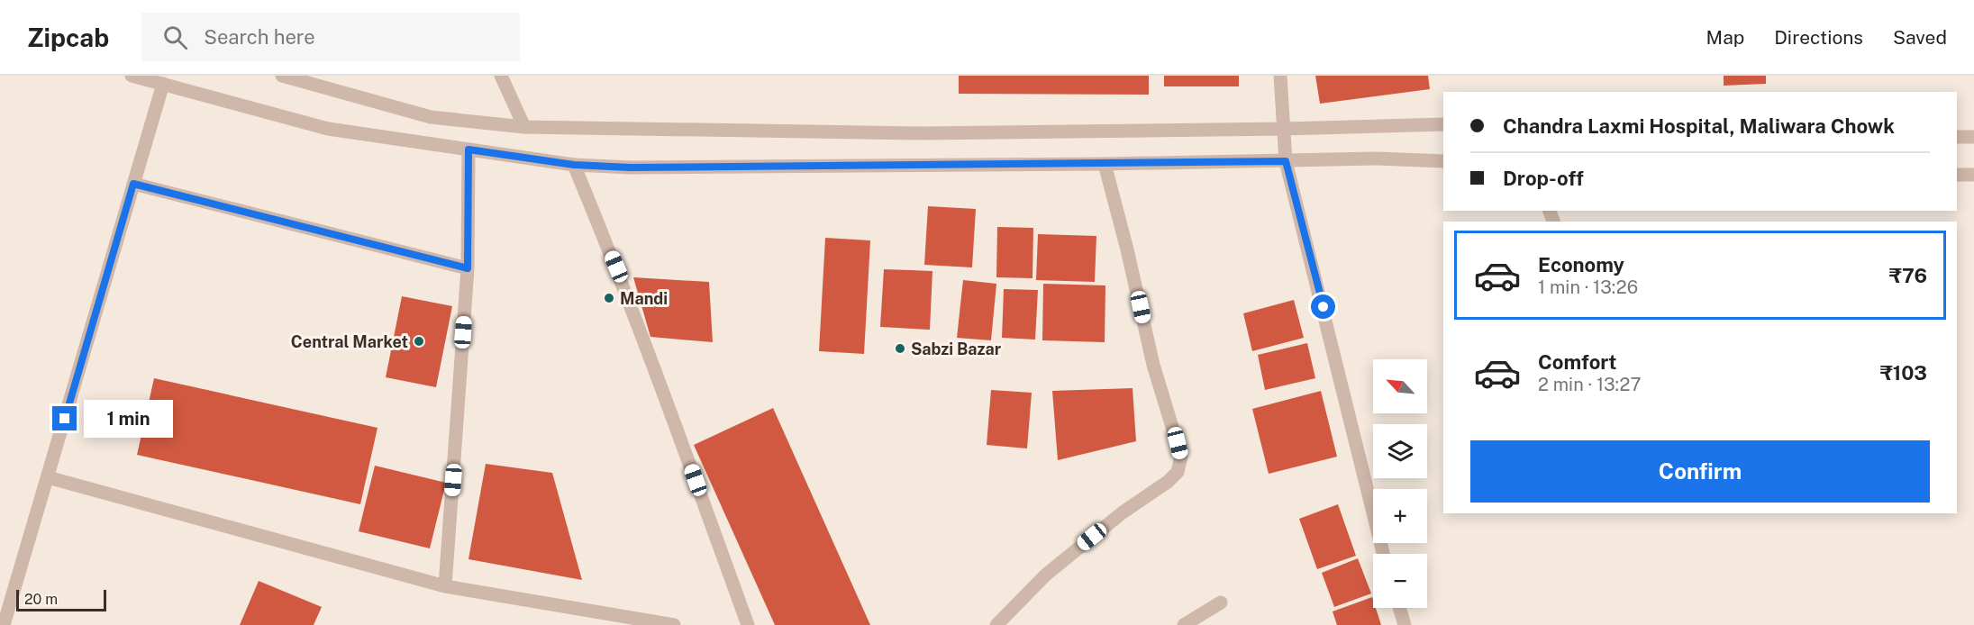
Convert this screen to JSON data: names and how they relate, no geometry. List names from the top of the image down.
{
  "places": ["Mandi", "Central Market", "Sabzi Bazar"],
  "scale_bar": "20 m",
  "north": "top left",
  "page": {
    "header": "Zipcab",
    "search": "Search here",
    "nav": ["Map", "Directions", "Saved"],
    "banner": ["Chandra Laxmi Hospital, Maliwara Chowk", "Drop-off"],
    "list": [
      {
        "name": "Economy",
        "note": "1 min · 13:26",
        "value": "₹76"
      },
      {
        "name": "Comfort",
        "note": "2 min · 13:27",
        "value": "₹103"
      }
    ],
    "map_buttons": ["+", "−"],
    "bubble": "1 min",
    "buttons": "Confirm",
    "scale": "20 m"
  }
}
